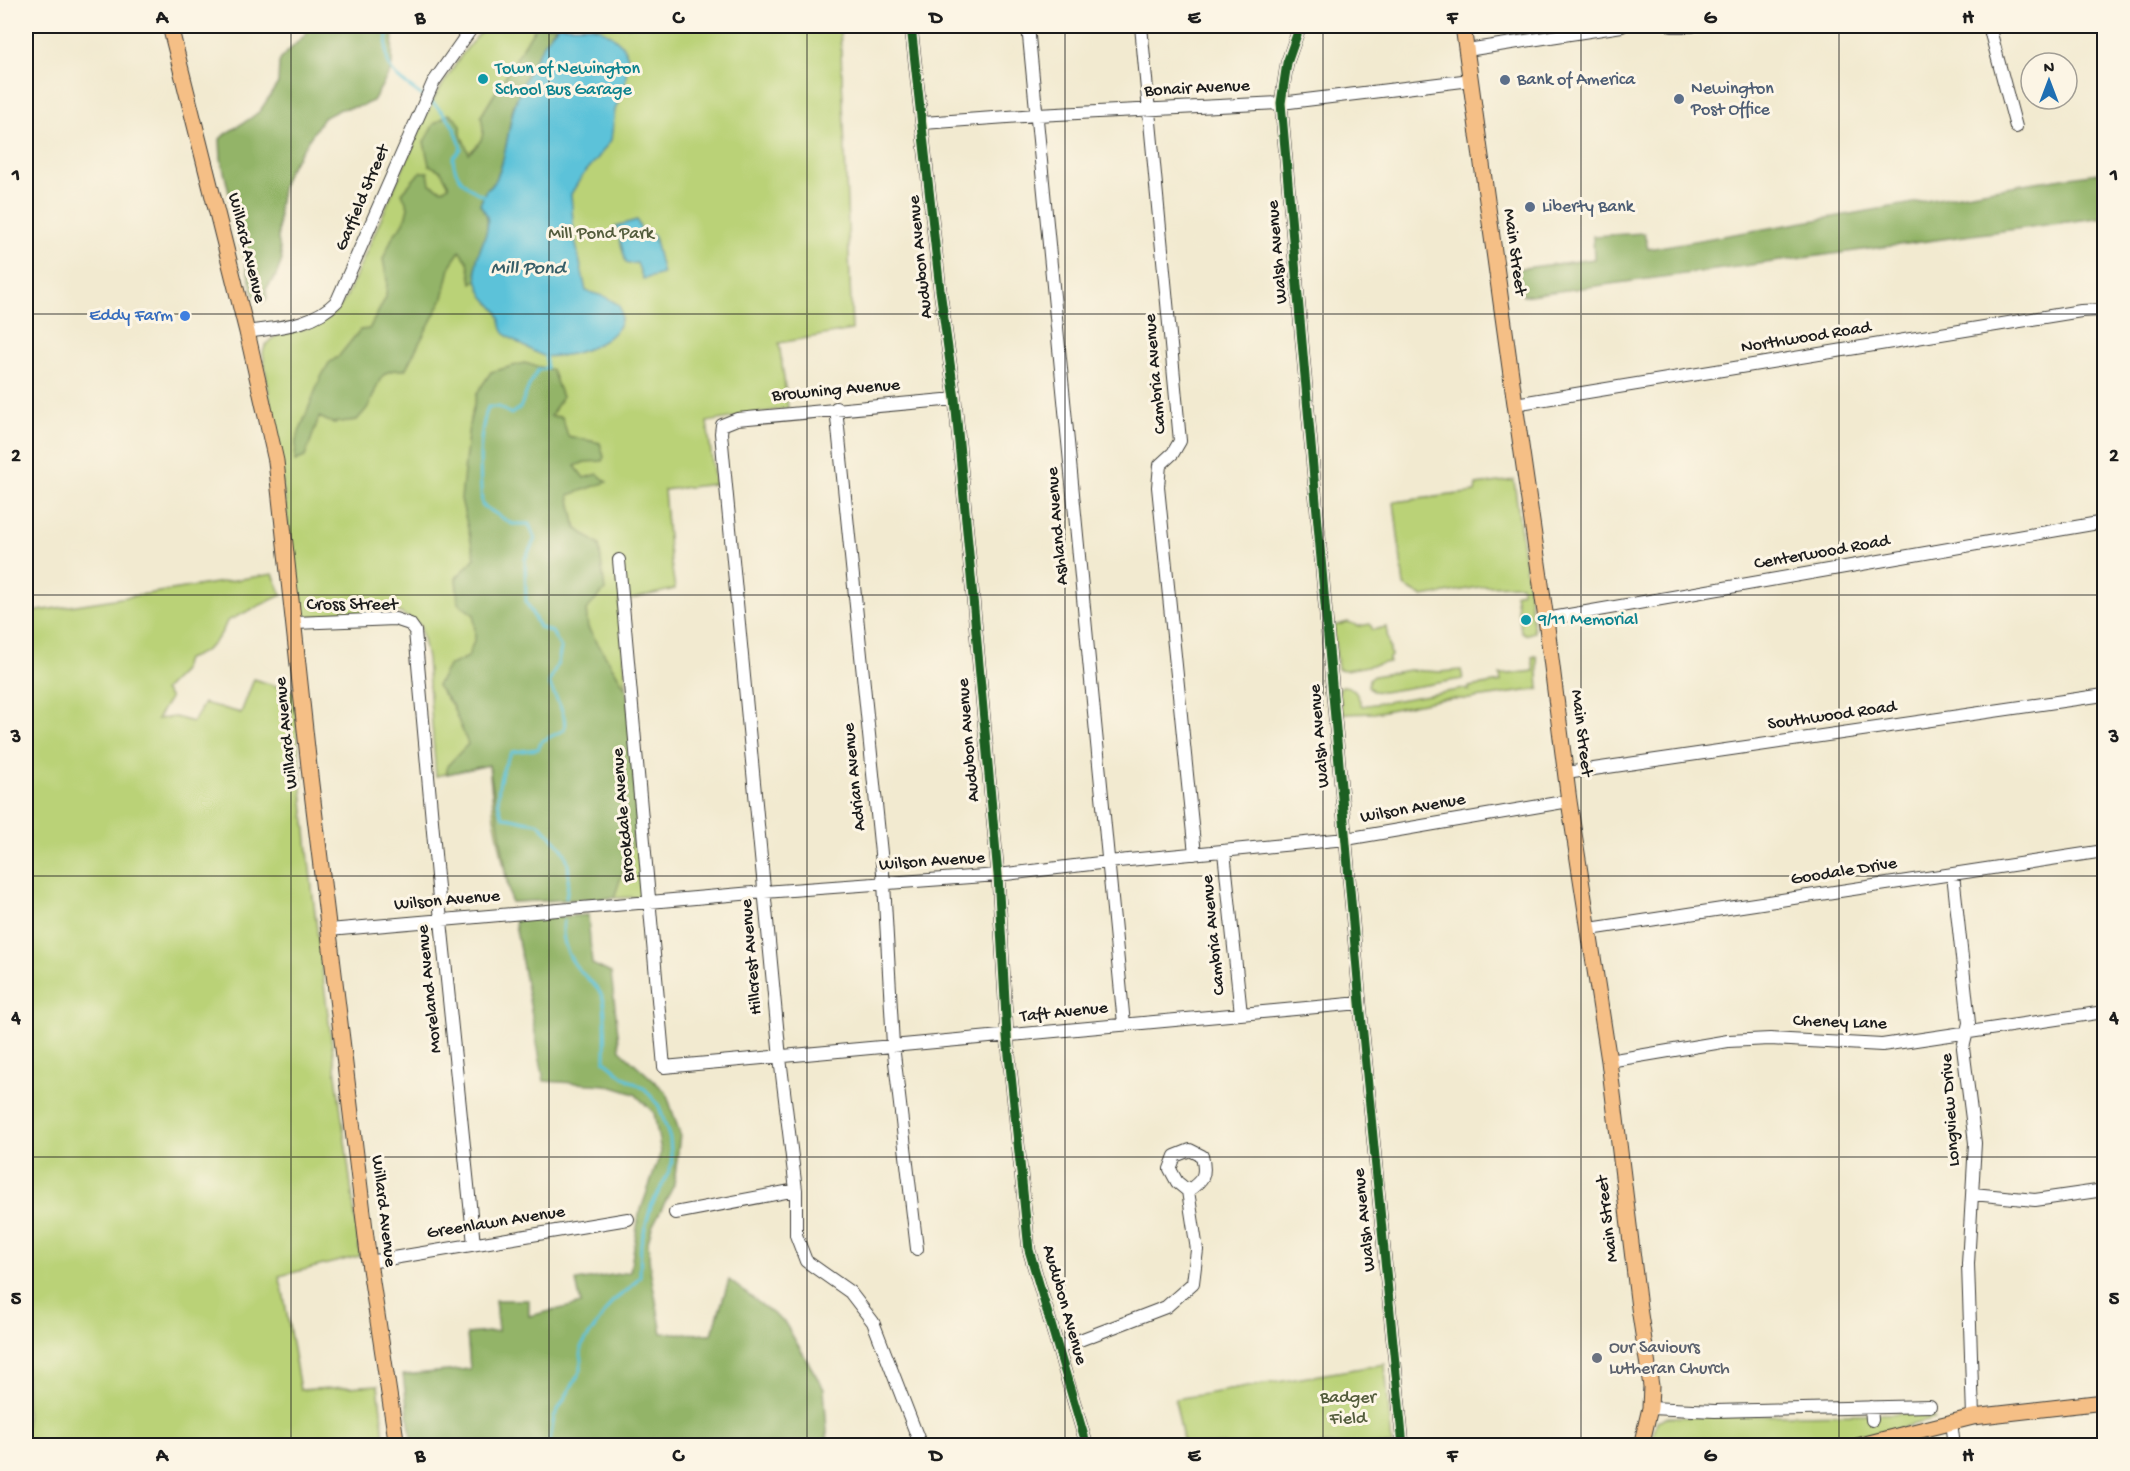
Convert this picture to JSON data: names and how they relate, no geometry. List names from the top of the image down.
{
  "streets": {
    "main road": ["Willard Avenue", "Main Street"],
    "street": [
      "Bonair Avenue",
      "Garfield Street",
      "Walsh Avenue",
      "Audubon Avenue",
      "Northwood Road",
      "Cambria Avenue",
      "Browning Avenue",
      "Ashland Avenue",
      "Centerwood Road",
      "Cross Street",
      "Southwood Road",
      "Adrian Avenue",
      "Wilson Avenue",
      "Brookdale Avenue",
      "Goodale Drive",
      "Hillcrest Avenue",
      "Moreland Avenue",
      "Taft Avenue",
      "Cheney Lane",
      "Longview Drive",
      "Greenlawn Avenue"
    ]
  },
  "crossings": [
    ["Bonair Avenue", "Walsh Avenue"],
    ["Bonair Avenue", "Main Street"],
    ["Bonair Avenue", "Audubon Avenue"],
    ["Bonair Avenue", "Cambria Avenue"],
    ["Bonair Avenue", "Ashland Avenue"],
    ["Garfield Street", "Willard Avenue"],
    ["Willard Avenue", "Cross Street"],
    ["Willard Avenue", "Wilson Avenue"],
    ["Willard Avenue", "Greenlawn Avenue"],
    ["Walsh Avenue", "Wilson Avenue"],
    ["Walsh Avenue", "Taft Avenue"],
    ["Main Street", "Northwood Road"],
    ["Main Street", "Centerwood Road"],
    ["Main Street", "Southwood Road"],
    ["Main Street", "Wilson Avenue"],
    ["Main Street", "Goodale Drive"],
    ["Main Street", "Cheney Lane"],
    ["Audubon Avenue", "Browning Avenue"],
    ["Audubon Avenue", "Wilson Avenue"],
    ["Audubon Avenue", "Taft Avenue"],
    ["Cambria Avenue", "Wilson Avenue"],
    ["Cambria Avenue", "Taft Avenue"],
    ["Browning Avenue", "Adrian Avenue"],
    ["Browning Avenue", "Hillcrest Avenue"],
    ["Ashland Avenue", "Wilson Avenue"],
    ["Ashland Avenue", "Taft Avenue"],
    ["Cross Street", "Moreland Avenue"],
    ["Adrian Avenue", "Wilson Avenue"],
    ["Adrian Avenue", "Taft Avenue"],
    ["Wilson Avenue", "Brookdale Avenue"],
    ["Wilson Avenue", "Hillcrest Avenue"],
    ["Wilson Avenue", "Moreland Avenue"],
    ["Brookdale Avenue", "Taft Avenue"],
    ["Goodale Drive", "Longview Drive"],
    ["Hillcrest Avenue", "Taft Avenue"],
    ["Moreland Avenue", "Greenlawn Avenue"],
    ["Cheney Lane", "Longview Drive"]
  ],
  "water": ["Mill Pond"],
  "parks": ["Mill Pond Park", "Badger Field"],
  "places": [
    "Town of Newington School Bus Garage",
    "Bank of America",
    "Newington Post Office",
    "Liberty Bank",
    "Eddy Farm",
    "9/11 Memorial",
    "Our Saviours Lutheran Church"
  ],
  "north": "top",
  "grid": {
    "columns": [
      "A",
      "B",
      "C",
      "D",
      "E",
      "F",
      "G",
      "H"
    ],
    "rows": [
      "1",
      "2",
      "3",
      "4",
      "5"
    ]
  }
}
